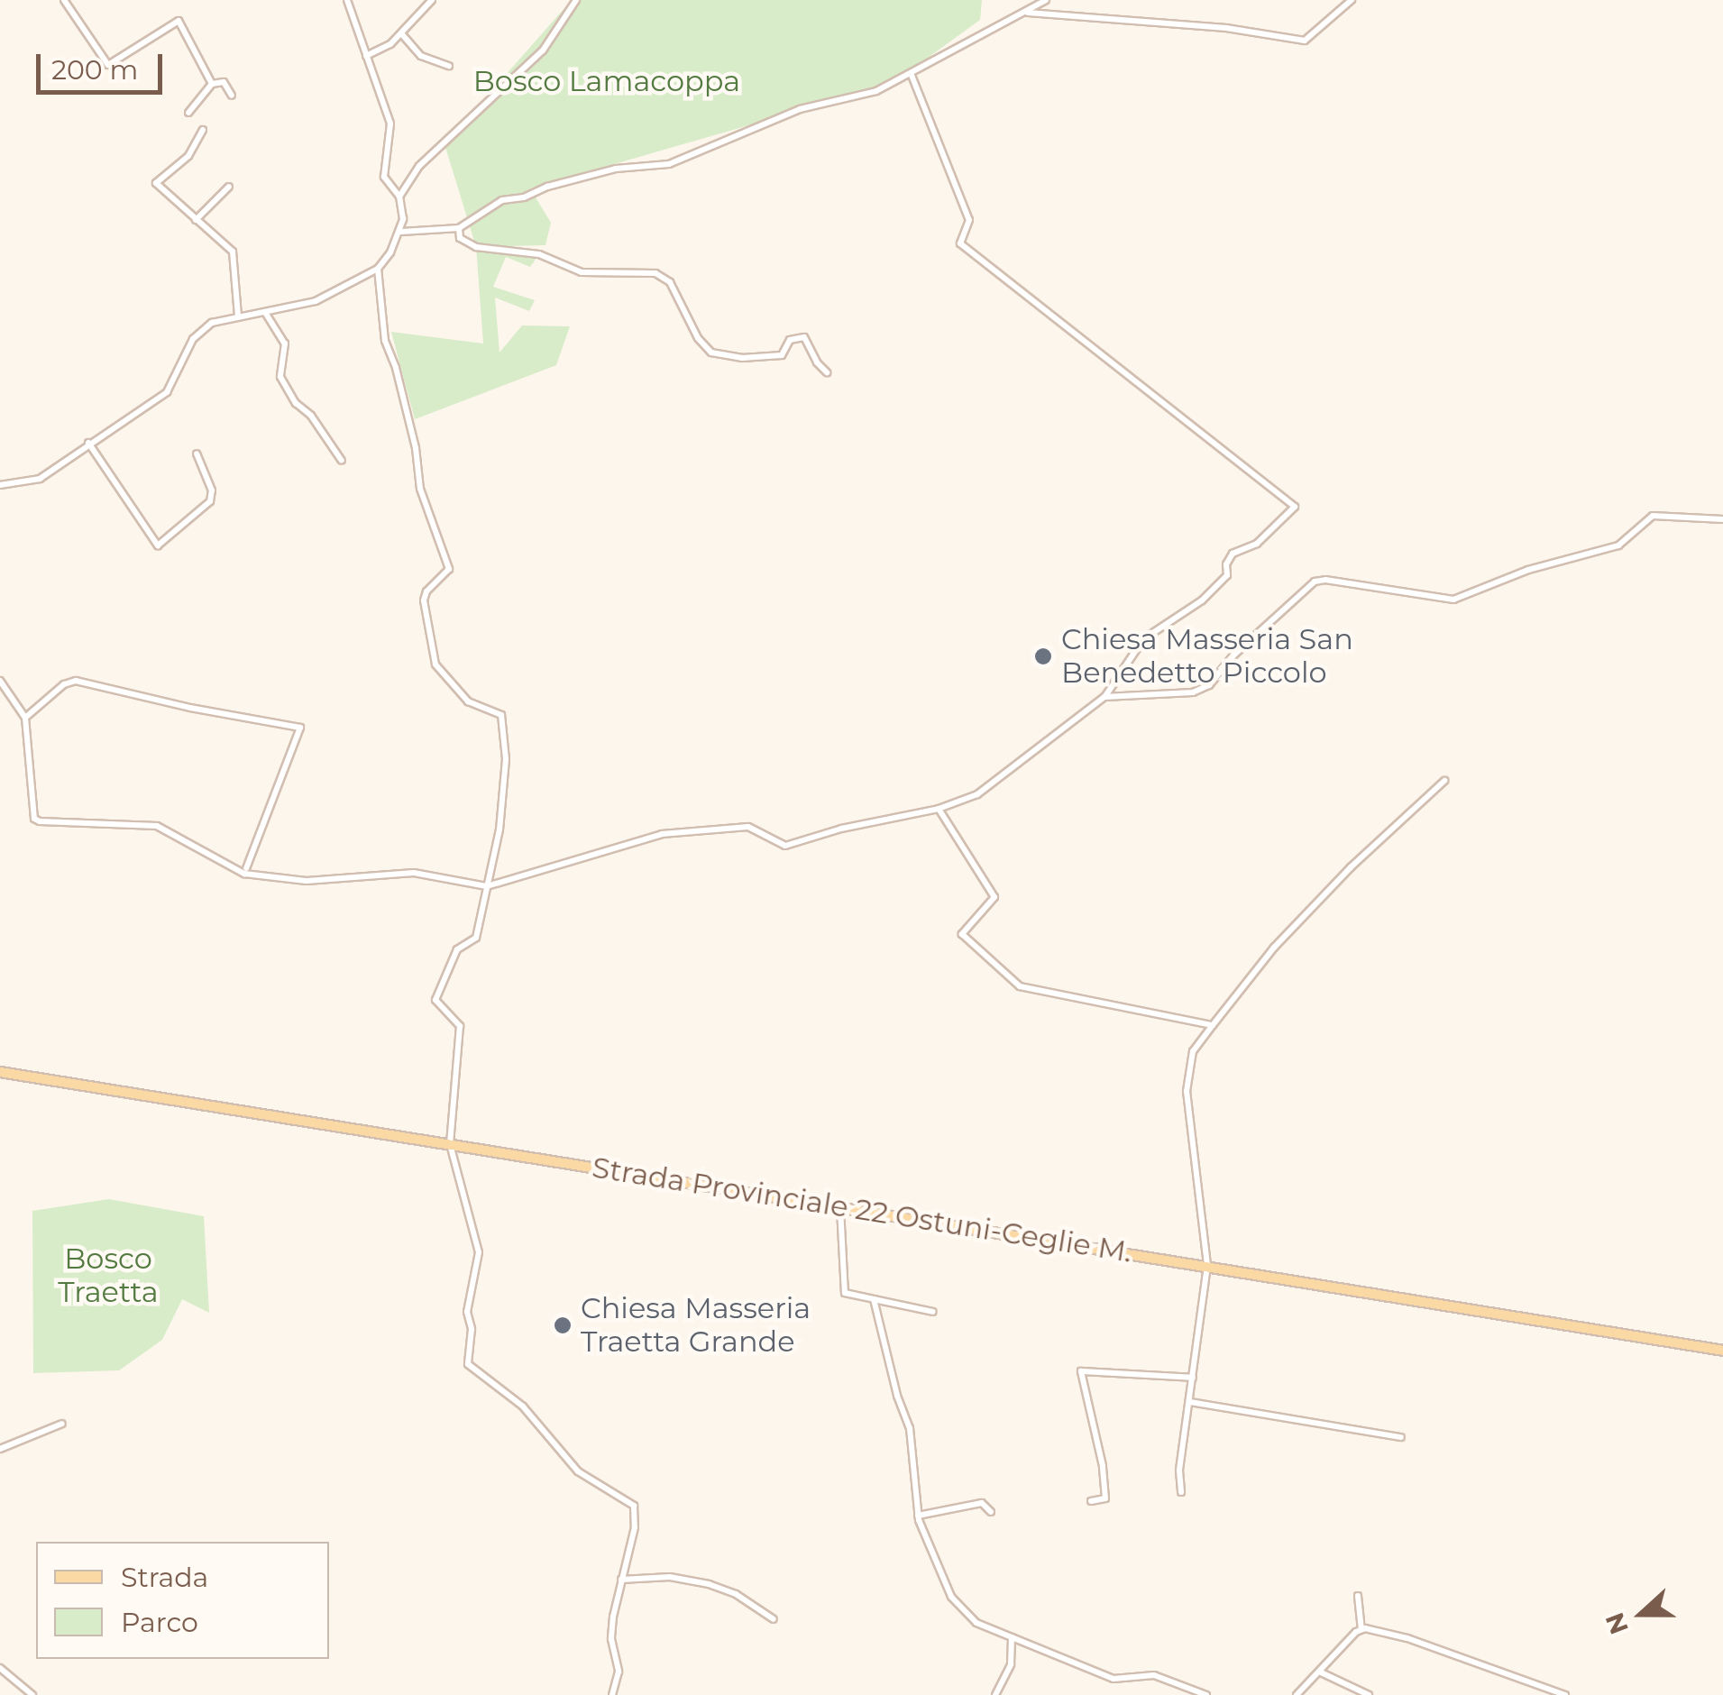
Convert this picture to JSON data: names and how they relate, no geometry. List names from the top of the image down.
{
  "streets": {
    "main road": ["Strada Provinciale 22 Ostuni-Ceglie M."]
  },
  "parks": ["Bosco Lamacoppa", "Bosco Traetta"],
  "places": ["Chiesa Masseria San Benedetto Piccolo", "Chiesa Masseria Traetta Grande"],
  "legend": ["Strada", "Parco"],
  "scale_bar": "200 m",
  "north": "left"
}
